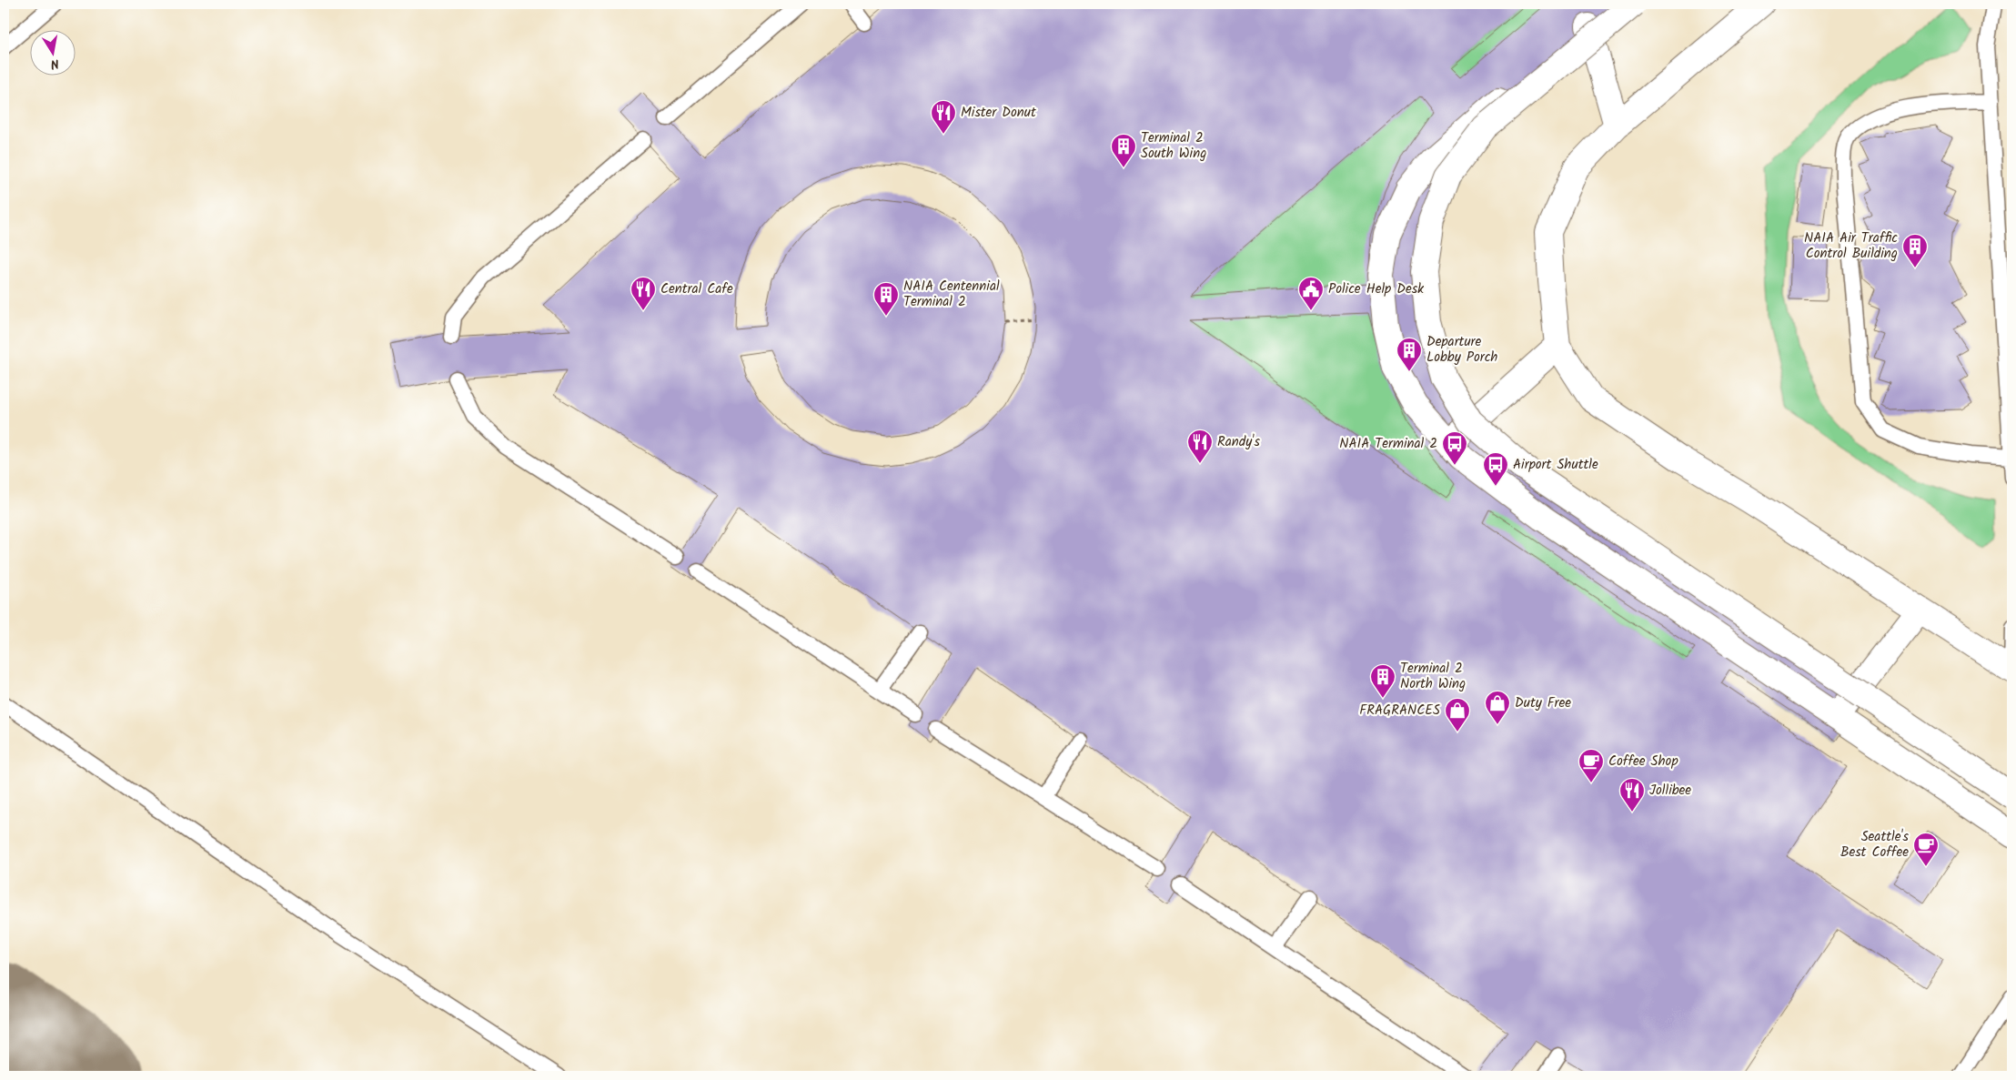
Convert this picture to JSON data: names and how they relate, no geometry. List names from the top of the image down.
{
  "places": {
    "restaurant": [
      "Mister Donut",
      "Central Cafe",
      "Randy's",
      "Jollibee"
    ],
    "building": [
      "Terminal 2 South Wing",
      "NAIA Air Traffic Control Building",
      "NAIA Centennial Terminal 2",
      "Departure Lobby Porch",
      "Terminal 2 North Wing"
    ],
    "public building": ["Police Help Desk"],
    "bus stop": ["NAIA Terminal 2", "Airport Shuttle"],
    "shop": ["Duty Free", "FRAGRANCES"],
    "cafe": ["Coffee Shop", "Seattle's Best Coffee"]
  },
  "north": "bottom"
}
